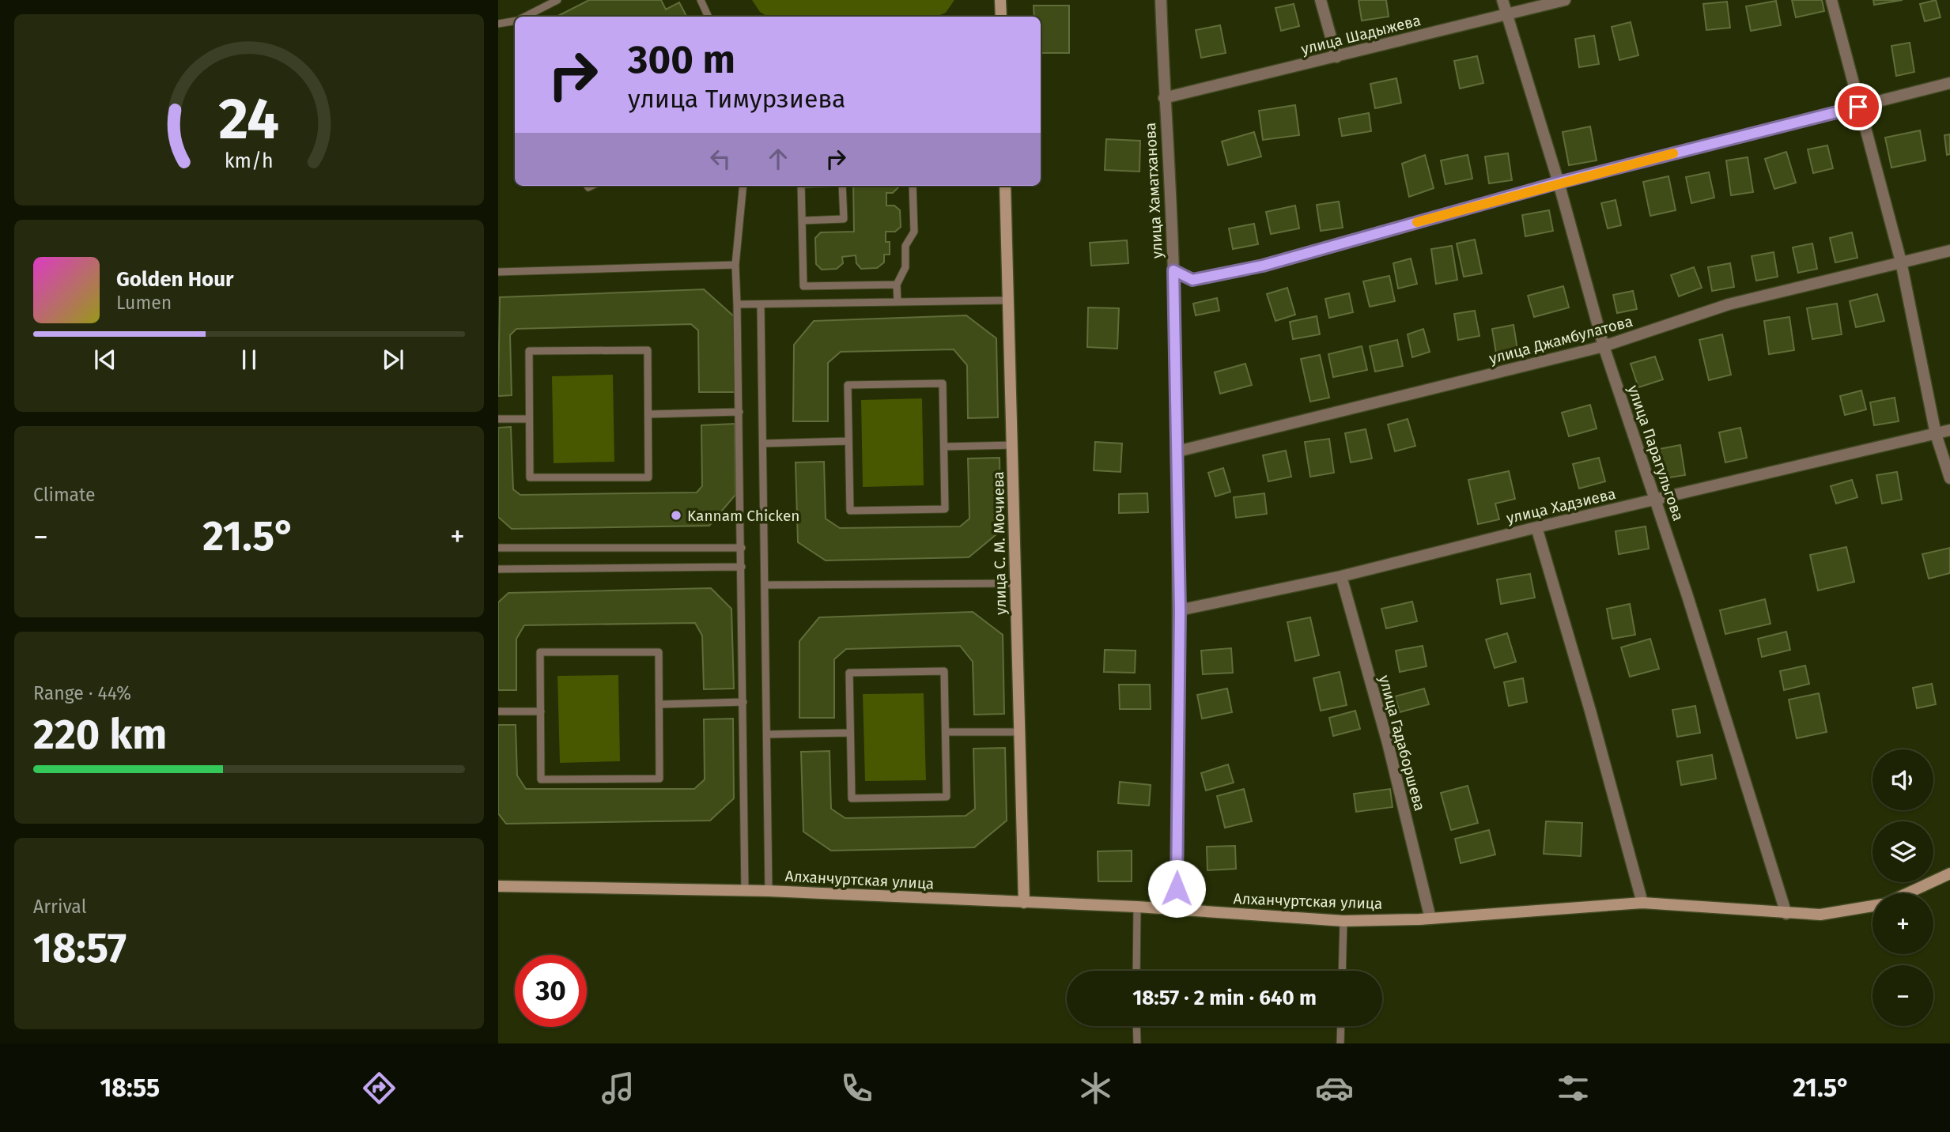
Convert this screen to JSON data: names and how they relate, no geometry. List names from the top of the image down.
{
  "streets": {
    "street": [
      "улица Шадыжева",
      "улица Хаматханова",
      "улица Джамбулатова",
      "улица Парагульгова",
      "улица Хадзиева",
      "улица С. М. Мочиева",
      "улица Гадаборшева",
      "Алханчуртская улица"
    ]
  },
  "crossings": [
    ["улица Шадыжева", "улица Хаматханова"],
    ["улица Шадыжева", "улица Парагульгова"],
    ["улица Хаматханова", "улица Джамбулатова"],
    ["улица Хаматханова", "улица Хадзиева"],
    ["улица Хаматханова", "Алханчуртская улица"],
    ["улица Джамбулатова", "улица Парагульгова"],
    ["улица Парагульгова", "улица Хадзиева"],
    ["улица Парагульгова", "Алханчуртская улица"],
    ["улица Хадзиева", "улица Гадаборшева"],
    ["улица С. М. Мочиева", "Алханчуртская улица"],
    ["улица Гадаборшева", "Алханчуртская улица"]
  ],
  "places": ["Kannam Chicken"],
  "page": {
    "turn": ["300 m", "улица Тимурзиева"],
    "song": ["Golden Hour", "Lumen"],
    "tile": [
      "Climate",
      ["Range · 44%", "220 km"],
      ["Arrival", "18:57"]
    ],
    "heat": ["−", "21.5°", "+"],
    "map_buttons": ["+", "−"],
    "limit": "30",
    "trip": "18:57 · 2 min · 640 m",
    "tabs": ["18:55", "21.5°"],
    "gauge": ["24", "km/h"]
  }
}
